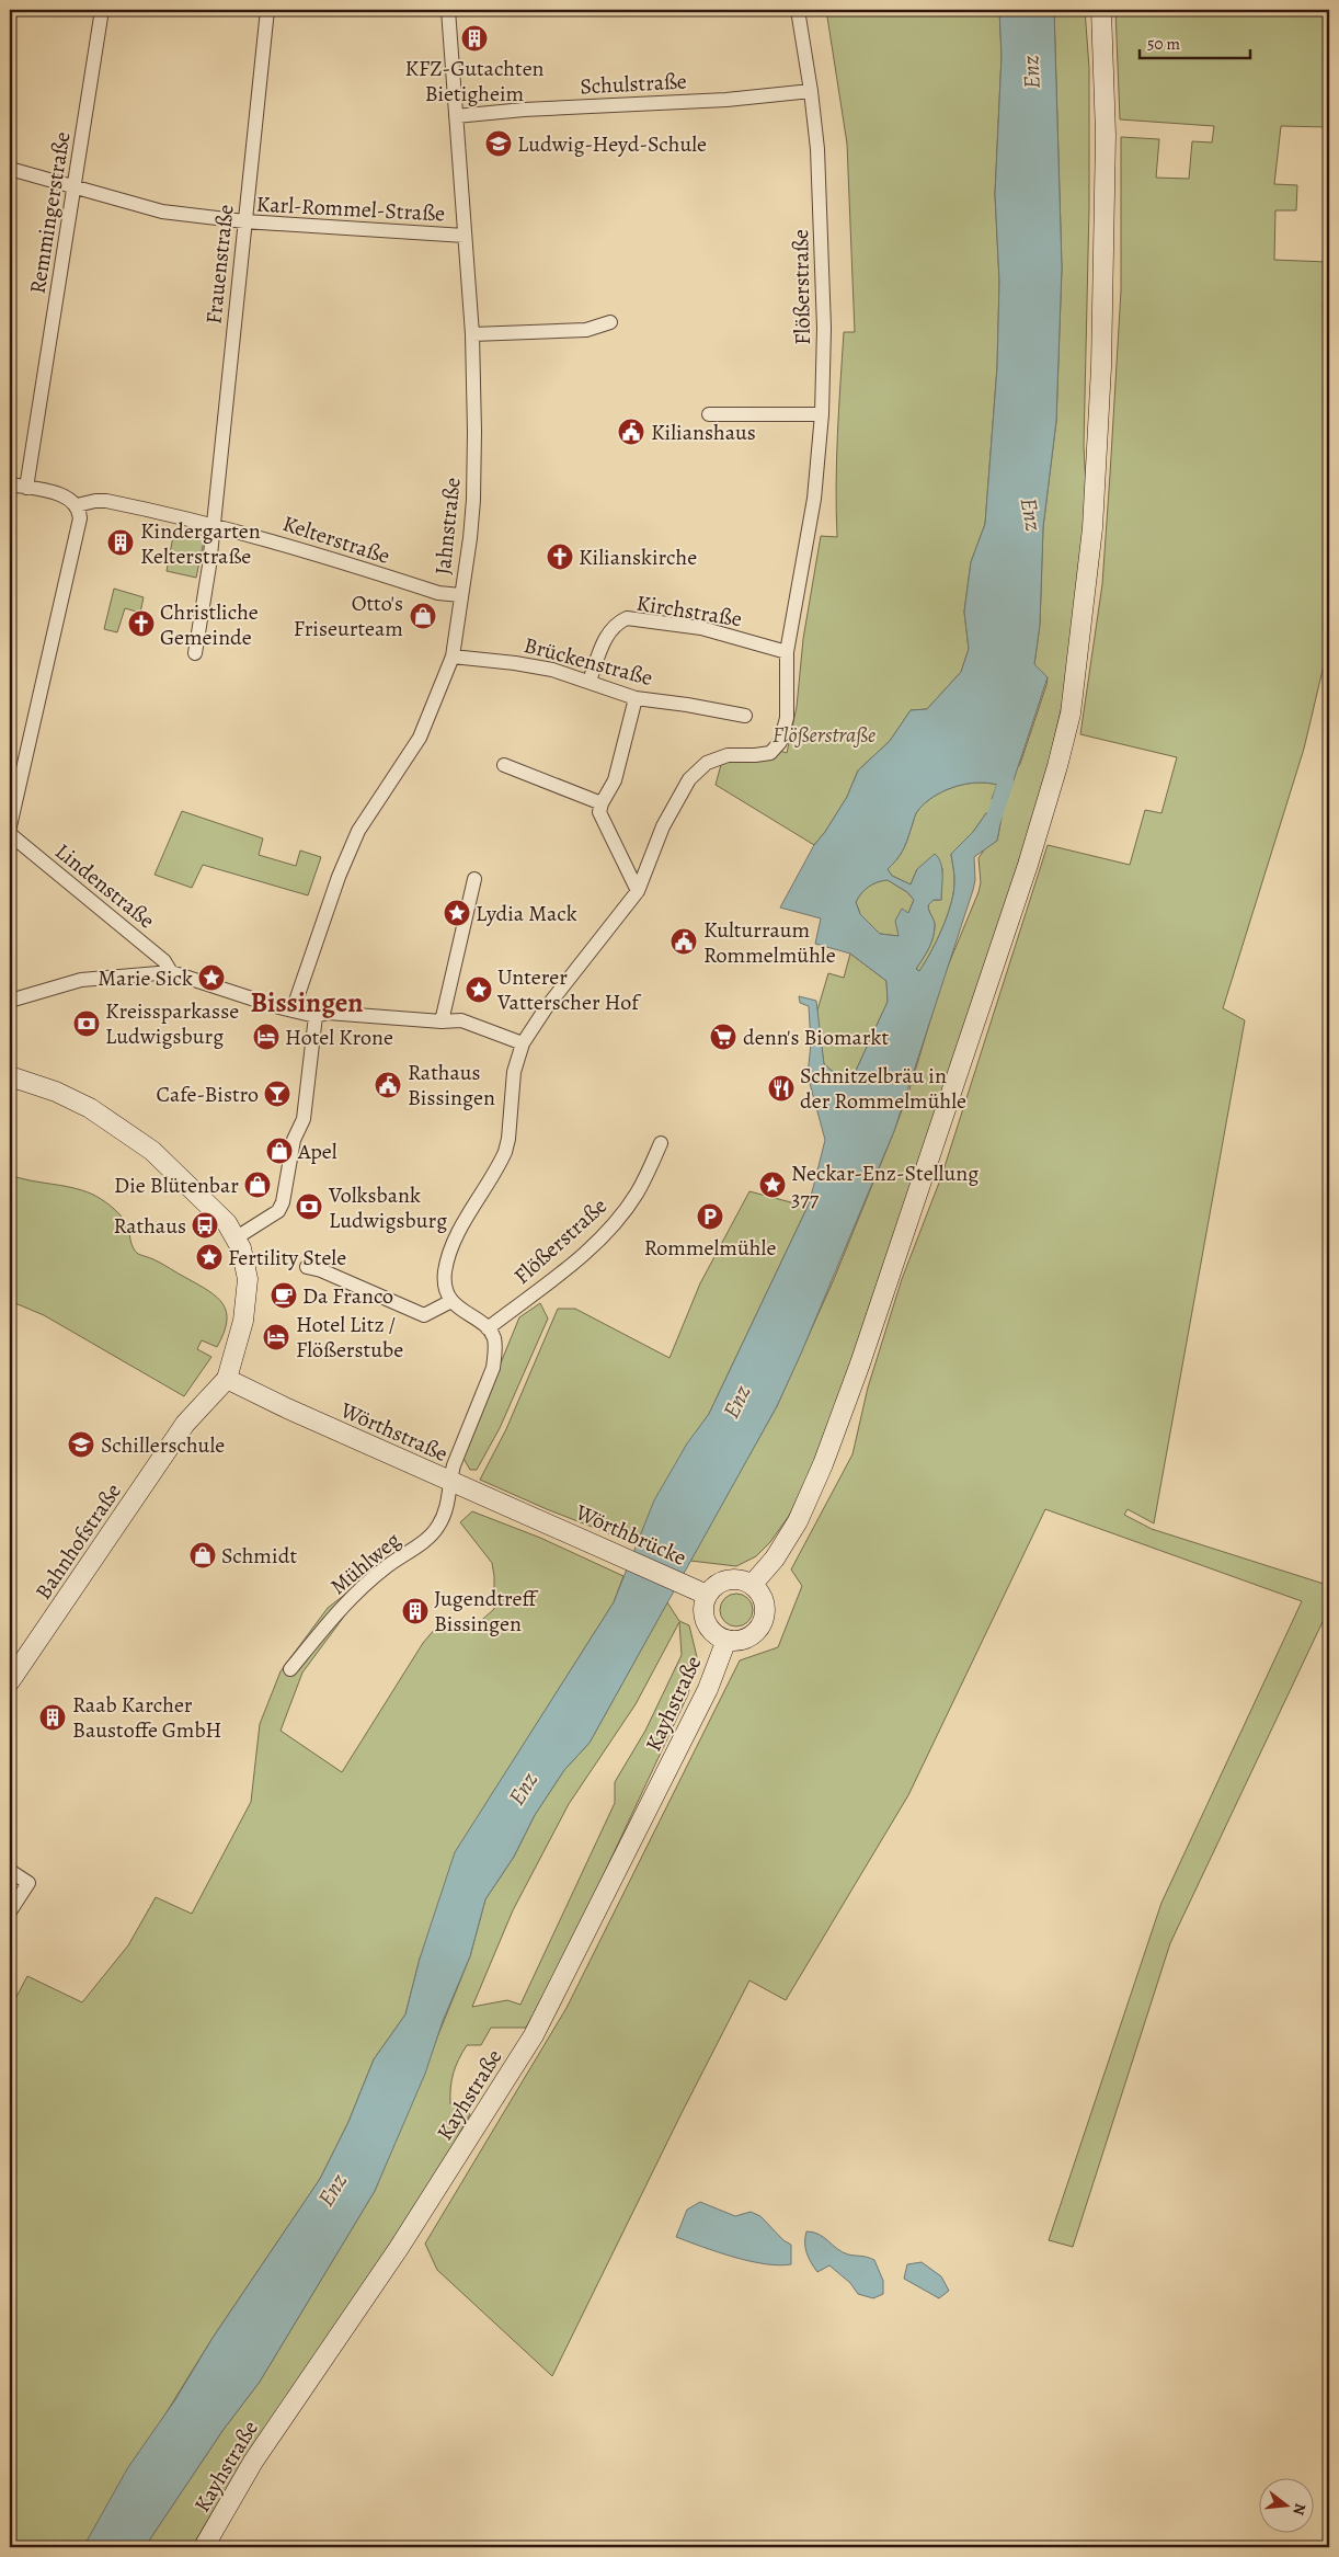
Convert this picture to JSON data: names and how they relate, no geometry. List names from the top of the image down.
{
  "streets": {
    "main road": [
      "Wörthstraße",
      "Wörthbrücke",
      "Bahnhofstraße",
      "Kayhstraße"
    ],
    "street": [
      "Schulstraße",
      "Karl-Rommel-Straße",
      "Remmingerstraße",
      "Frauenstraße",
      "Flößerstraße",
      "Jahnstraße",
      "Kelterstraße",
      "Kirchstraße",
      "Brückenstraße",
      "Lindenstraße",
      "Mühlweg"
    ]
  },
  "crossings": [
    ["Schulstraße", "Flößerstraße"],
    ["Schulstraße", "Jahnstraße"],
    ["Karl-Rommel-Straße", "Remmingerstraße"],
    ["Karl-Rommel-Straße", "Frauenstraße"],
    ["Karl-Rommel-Straße", "Jahnstraße"],
    ["Frauenstraße", "Kelterstraße"],
    ["Flößerstraße", "Kirchstraße"],
    ["Jahnstraße", "Kelterstraße"],
    ["Jahnstraße", "Brückenstraße"],
    ["Kirchstraße", "Brückenstraße"],
    ["Wörthstraße", "Wörthbrücke"],
    ["Wörthstraße", "Bahnhofstraße"],
    ["Wörthstraße", "Mühlweg"],
    ["Wörthbrücke", "Kayhstraße"]
  ],
  "districts": ["Bissingen"],
  "water": ["Enz"],
  "parks": ["Flößerstraße"],
  "places": {
    "building": [
      "KFZ-Gutachten Bietigheim",
      "Kindergarten Kelterstraße",
      "Jugendtreff Bissingen",
      "Raab Karcher Baustoffe GmbH"
    ],
    "school or university": ["Ludwig-Heyd-Schule", "Schillerschule"],
    "public building": ["Kilianshaus", "Kulturraum Rommelmühle", "Rathaus Bissingen"],
    "church": ["Kilianskirche", "Christliche Gemeinde"],
    "shop": [
      "Otto's Friseurteam",
      "Apel",
      "Die Blütenbar",
      "Schmidt"
    ],
    "place": [
      "Lydia Mack",
      "Marie Sick",
      "Unterer Vatterscher Hof",
      "Neckar-Enz-Stellung 377",
      "Fertility Stele"
    ],
    "bank": ["Kreissparkasse Ludwigsburg", "Volksbank Ludwigsburg"],
    "hotel": ["Hotel Krone", "Hotel Litz / Flößerstube"],
    "supermarket": ["denn's Biomarkt"],
    "restaurant": ["Schnitzelbräu in der Rommelmühle"],
    "bar": ["Cafe-Bistro"],
    "parking": ["Rommelmühle"],
    "bus stop": ["Rathaus"],
    "cafe": ["Da Franco"]
  },
  "scale_bar": "50 m",
  "north": "right"
}
